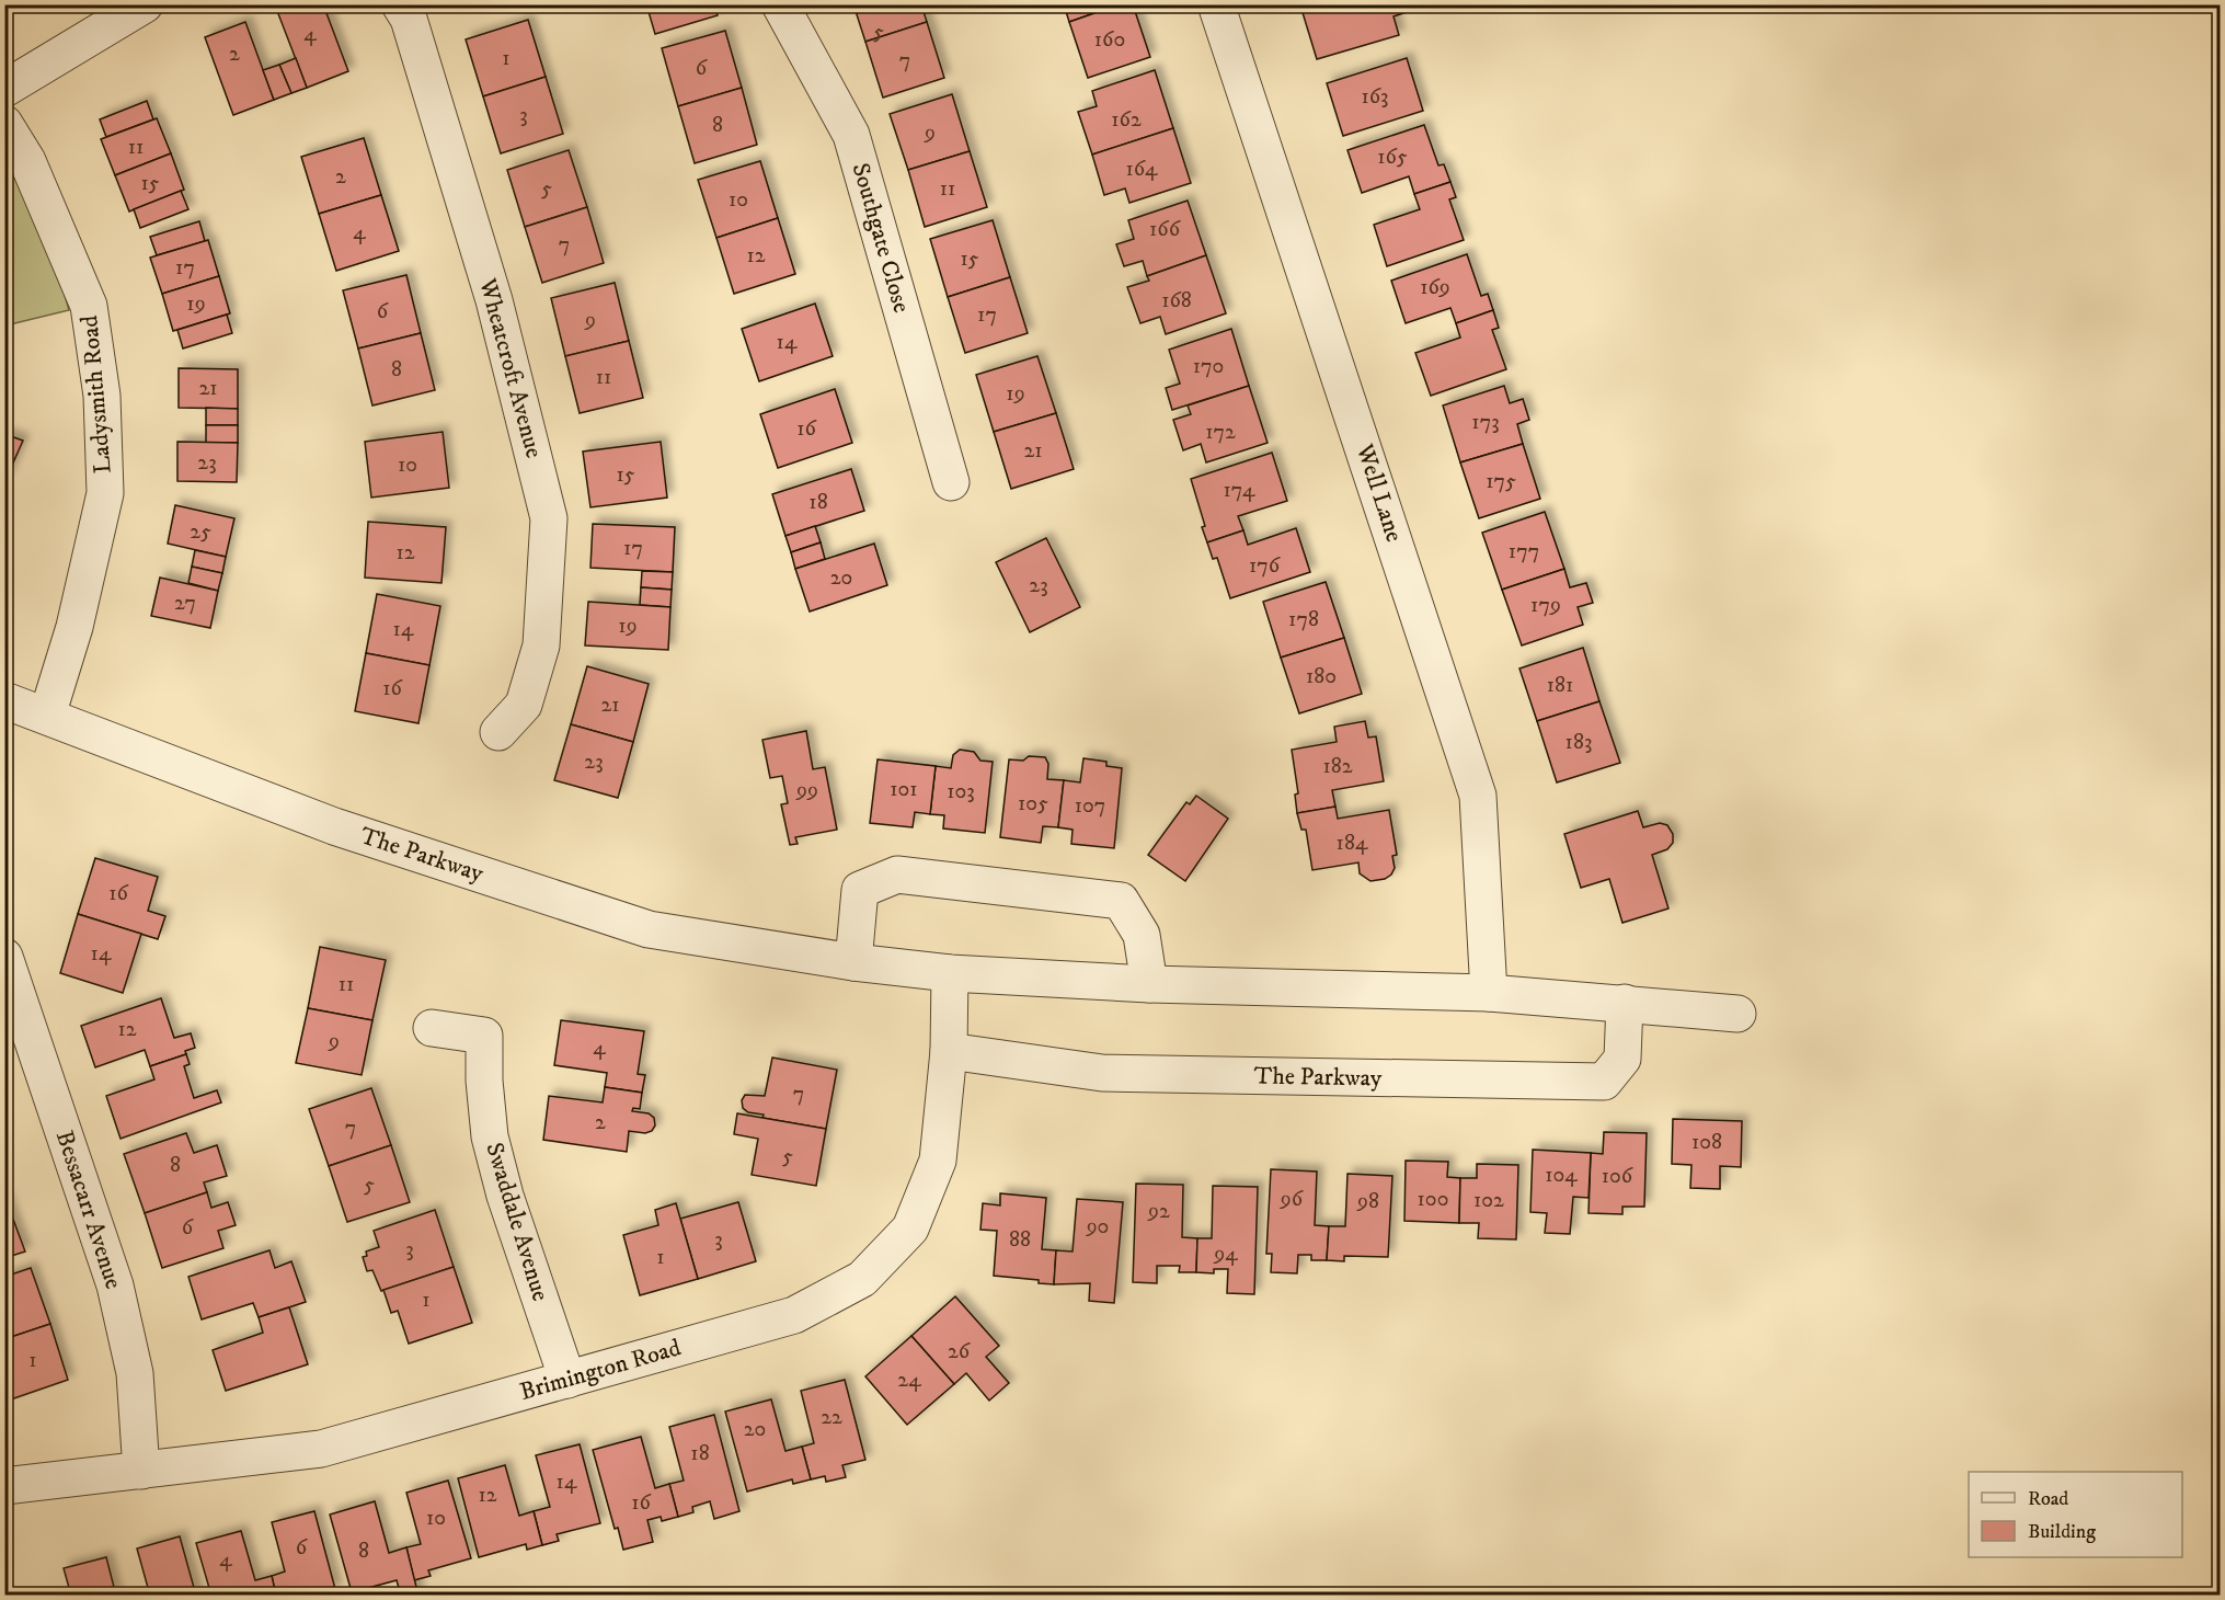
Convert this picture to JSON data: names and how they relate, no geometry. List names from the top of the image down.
{
  "streets": {
    "street": [
      "Southgate Close",
      "Wheatcroft Avenue",
      "Ladysmith Road",
      "Well Lane",
      "The Parkway",
      "Bessacarr Avenue",
      "Swaddale Avenue",
      "Brimington Road"
    ]
  },
  "crossings": [
    ["Ladysmith Road", "The Parkway"],
    ["Well Lane", "The Parkway"],
    ["The Parkway", "Brimington Road"],
    ["Bessacarr Avenue", "Brimington Road"],
    ["Swaddale Avenue", "Brimington Road"]
  ],
  "house_numbers": [
    "5",
    "4",
    "160",
    "2",
    "1",
    "7",
    "6",
    "163",
    "3",
    "162",
    "8",
    "9",
    "11",
    "165",
    "164",
    "2",
    "15",
    "5",
    "11",
    "10",
    "166",
    "4",
    "7",
    "12",
    "15",
    "17",
    "169",
    "168",
    "19",
    "6",
    "17",
    "9",
    "14",
    "170",
    "8",
    "11",
    "21",
    "19",
    "173",
    "16",
    "172",
    "21",
    "23",
    "10",
    "15",
    "175",
    "174",
    "18",
    "25",
    "17",
    "177",
    "12",
    "176",
    "20",
    "23",
    "27",
    "179",
    "178",
    "19",
    "14",
    "180",
    "181",
    "16",
    "21",
    "183",
    "23",
    "182",
    "101",
    "99",
    "103",
    "105",
    "107",
    "184",
    "16",
    "14",
    "11",
    "12",
    "9",
    "4",
    "7",
    "2",
    "7",
    "108",
    "5",
    "8",
    "104",
    "106",
    "5",
    "96",
    "100",
    "102",
    "98",
    "92",
    "90",
    "6",
    "3",
    "88",
    "3",
    "94",
    "1",
    "1",
    "26",
    "1",
    "24",
    "22",
    "20",
    "18",
    "14",
    "12",
    "16",
    "10",
    "6",
    "8",
    "4"
  ],
  "legend": ["Road", "Building"]
}
